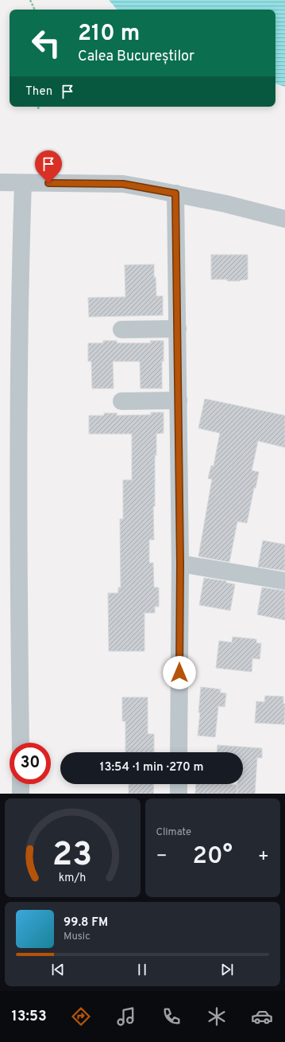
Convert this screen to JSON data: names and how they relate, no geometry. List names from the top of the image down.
{
  "page": {
    "turn": ["210 m", "Calea Bucureștilor"],
    "then": "Then",
    "limit": "30",
    "trip": "13:54 · 1 min · 270 m",
    "tile": "Climate",
    "heat": ["−", "20°", "+"],
    "song": ["99.8 FM", "Music"],
    "tabs": "13:53",
    "gauge": ["23", "km/h"]
  }
}
